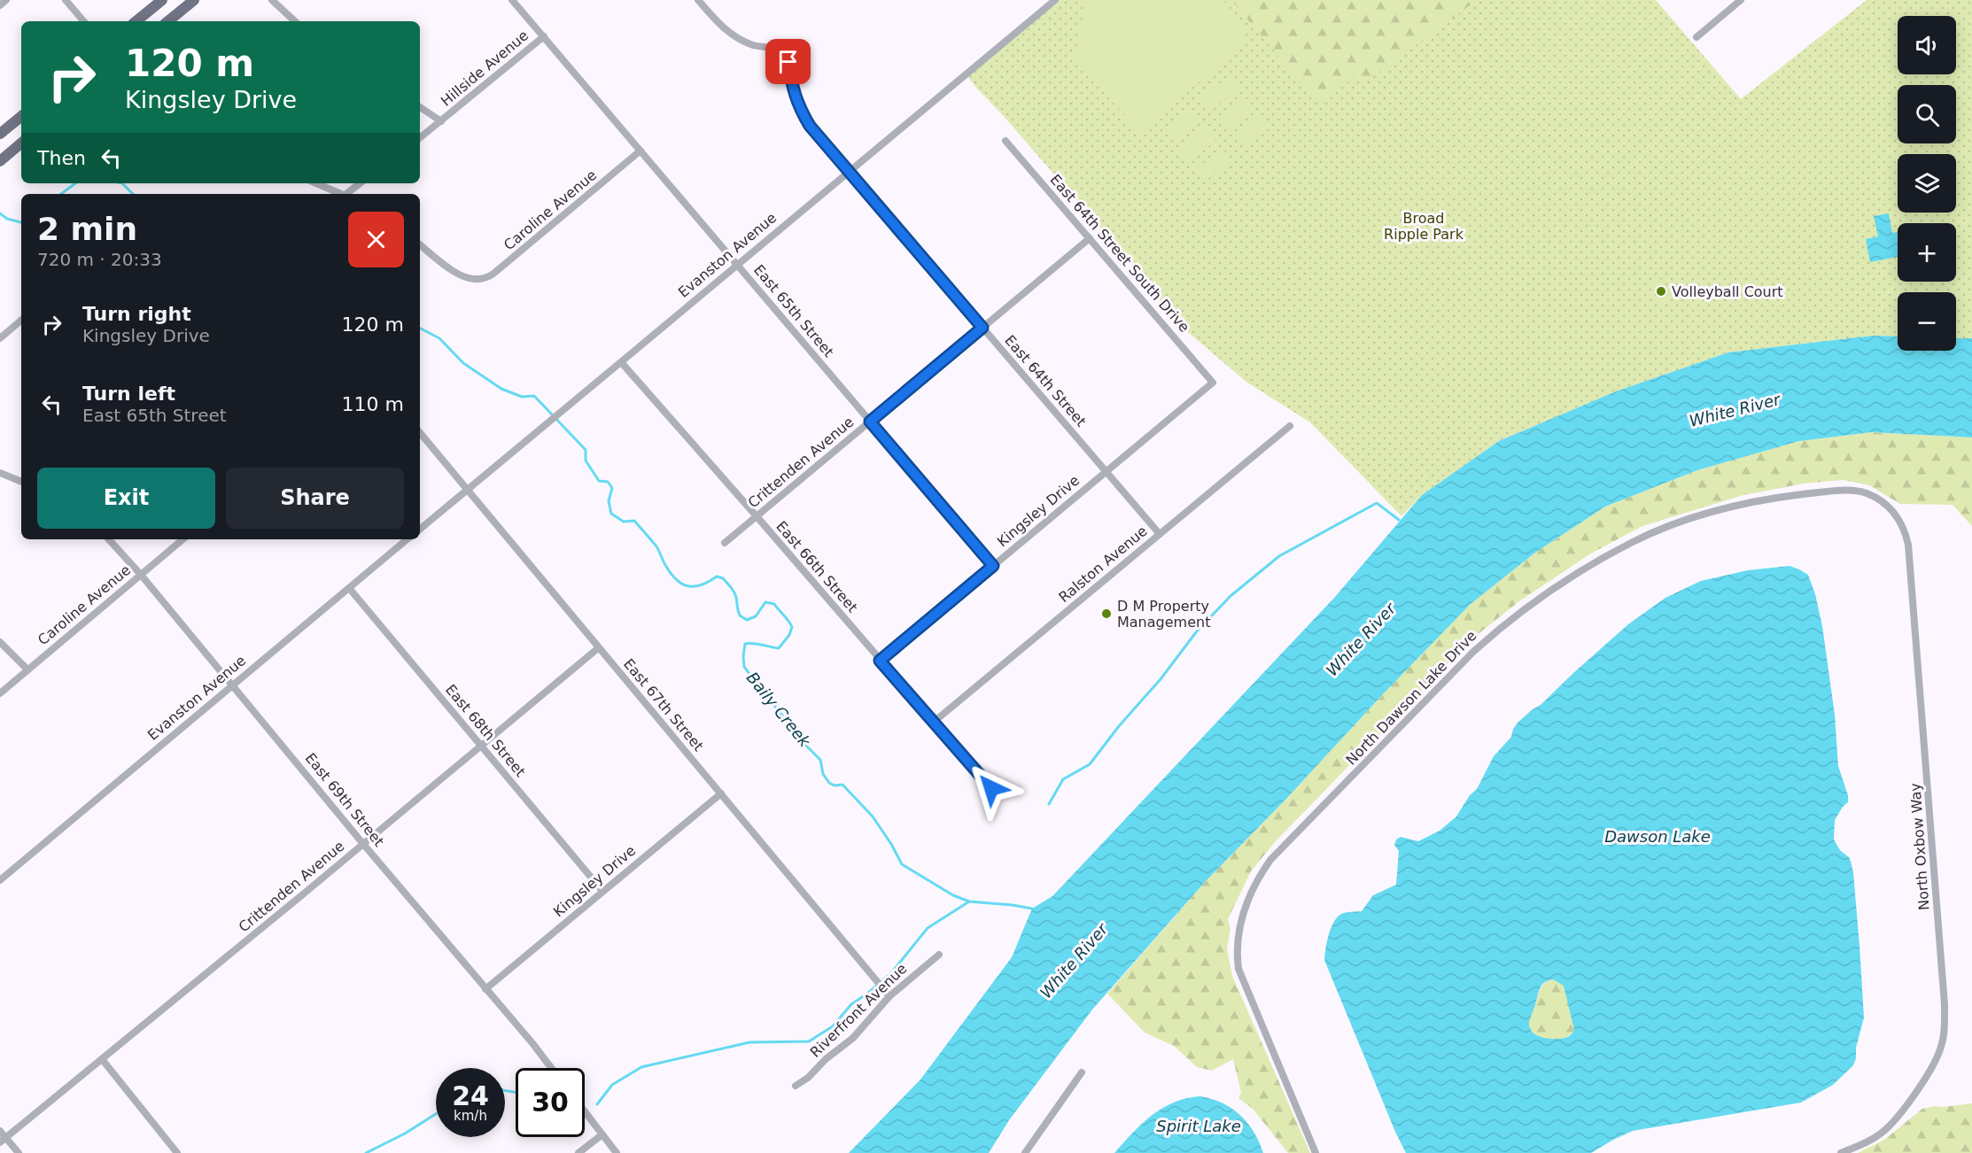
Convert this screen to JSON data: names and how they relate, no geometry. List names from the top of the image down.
{
  "streets": {
    "street": [
      "Hillside Avenue",
      "Caroline Avenue",
      "East 64th Street South Drive",
      "Evanston Avenue",
      "East 65th Street",
      "East 64th Street",
      "Crittenden Avenue",
      "Kingsley Drive",
      "Ralston Avenue",
      "East 66th Street",
      "North Dawson Lake Drive",
      "East 67th Street",
      "East 68th Street",
      "East 69th Street",
      "North Oxbow Way",
      "Riverfront Avenue"
    ]
  },
  "crossings": [
    ["Hillside Avenue", "East 65th Street"],
    ["Caroline Avenue", "East 65th Street"],
    ["Caroline Avenue", "East 69th Street"],
    ["East 64th Street South Drive", "Crittenden Avenue"],
    ["East 64th Street South Drive", "Kingsley Drive"],
    ["Evanston Avenue", "East 65th Street"],
    ["Evanston Avenue", "East 64th Street"],
    ["Evanston Avenue", "East 66th Street"],
    ["Evanston Avenue", "East 67th Street"],
    ["Evanston Avenue", "East 68th Street"],
    ["Evanston Avenue", "East 69th Street"],
    ["East 65th Street", "Crittenden Avenue"],
    ["East 65th Street", "Kingsley Drive"],
    ["East 64th Street", "Crittenden Avenue"],
    ["East 64th Street", "Kingsley Drive"],
    ["East 64th Street", "Ralston Avenue"],
    ["Crittenden Avenue", "East 66th Street"],
    ["Crittenden Avenue", "East 67th Street"],
    ["Crittenden Avenue", "East 68th Street"],
    ["Crittenden Avenue", "East 69th Street"],
    ["Kingsley Drive", "East 66th Street"],
    ["Kingsley Drive", "East 67th Street"],
    ["Kingsley Drive", "East 68th Street"],
    ["Kingsley Drive", "East 69th Street"],
    ["Ralston Avenue", "East 66th Street"],
    ["North Dawson Lake Drive", "North Oxbow Way"],
    ["East 67th Street", "Riverfront Avenue"]
  ],
  "water": [
    "White River",
    "Baily Creek",
    "Dawson Lake",
    "Spirit Lake"
  ],
  "parks": ["Broad Ripple Park"],
  "places": ["Volleyball Court", "D M Property Management"],
  "page": {
    "map_buttons": ["+", "−"],
    "turn": ["120 m", "Kingsley Drive"],
    "then": "Then",
    "heading": ["2 min", "720 m · 20:33"],
    "list": [
      {
        "name": "Turn right",
        "note": "Kingsley Drive",
        "value": "120 m"
      },
      {
        "name": "Turn left",
        "note": "East 65th Street",
        "value": "110 m"
      }
    ],
    "buttons": ["Exit", "Share"],
    "speed": "24 km/h",
    "limit": "30"
  }
}
